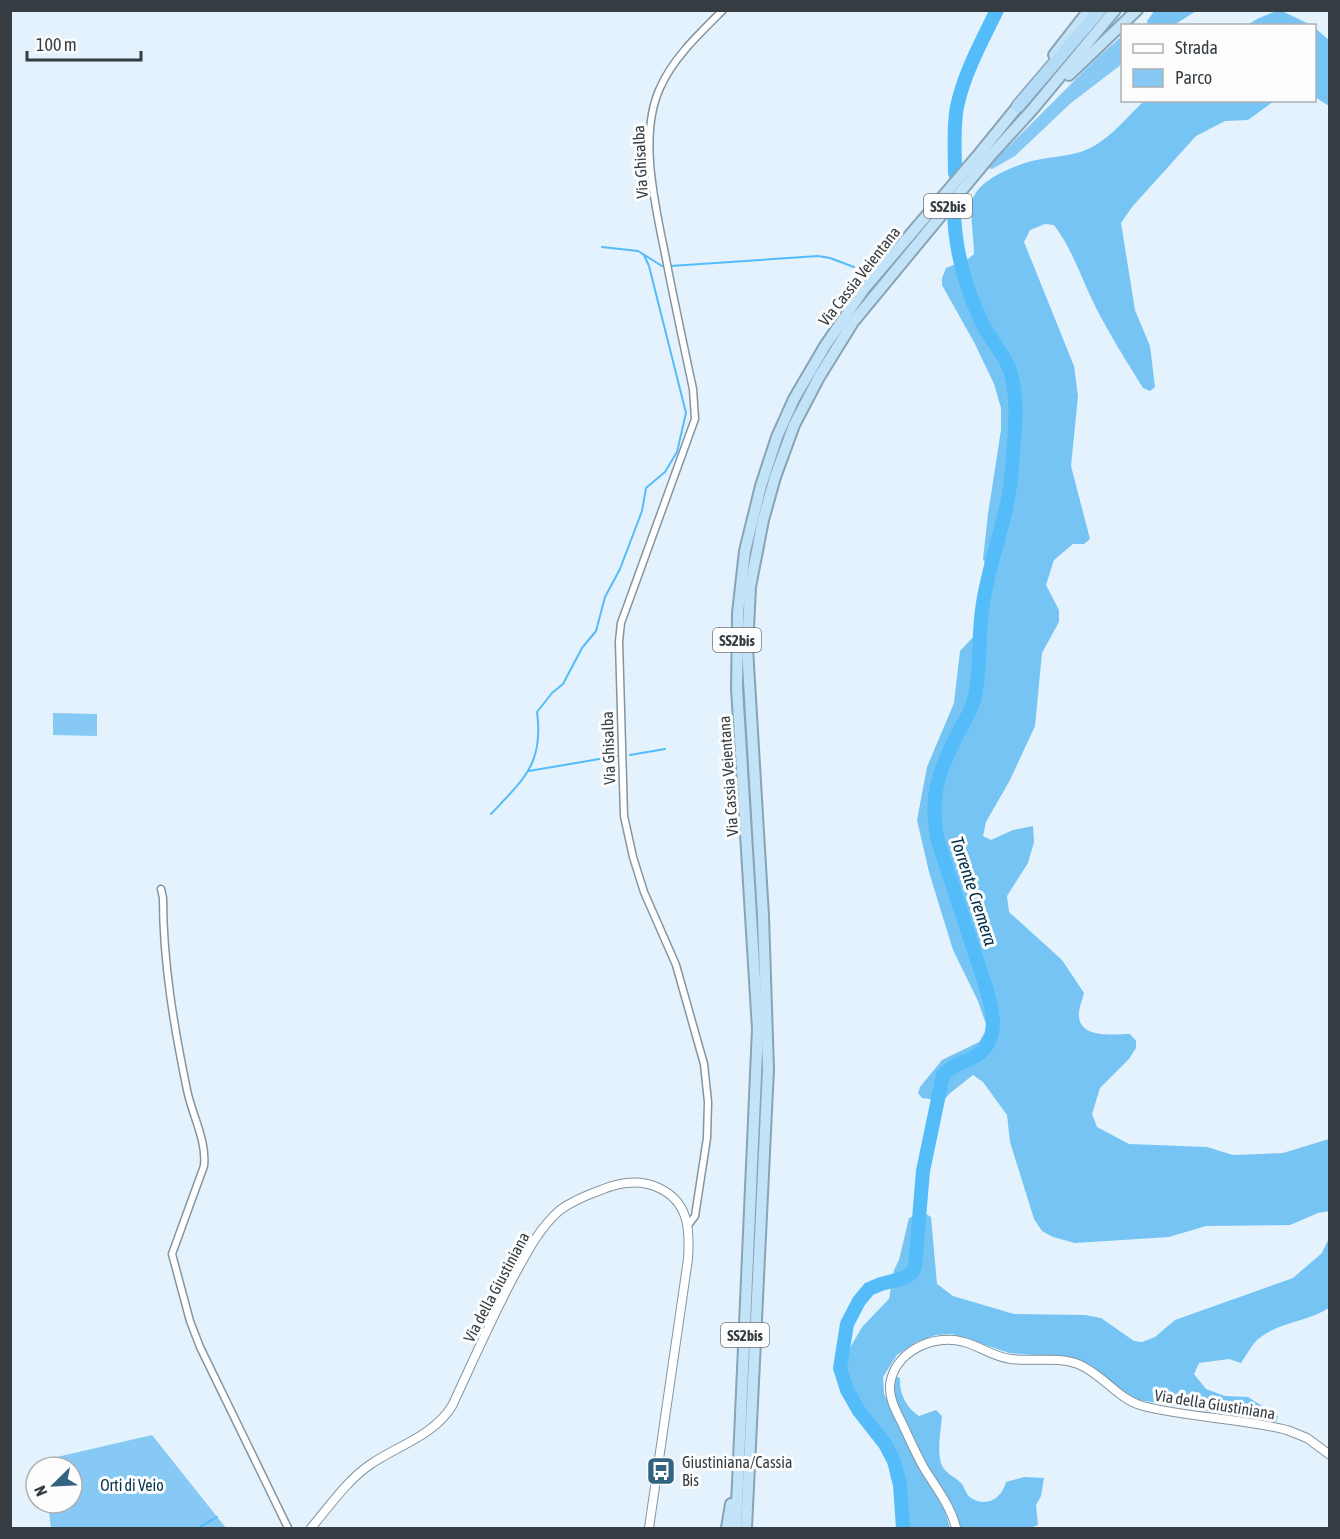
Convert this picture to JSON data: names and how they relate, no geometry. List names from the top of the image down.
{
  "streets": {
    "highway": ["SS2bis", "Via Cassia Veientana"],
    "street": ["Via Ghisalba", "Via della Giustiniana"]
  },
  "crossings": [
    ["Via Ghisalba", "Via della Giustiniana"]
  ],
  "water": ["Torrente Cremera"],
  "parks": ["Orti di Veio"],
  "places": {
    "bus stop": ["Giustiniana/Cassia Bis"]
  },
  "legend": ["Strada", "Parco"],
  "scale_bar": "100 m",
  "north": "bottom left"
}
